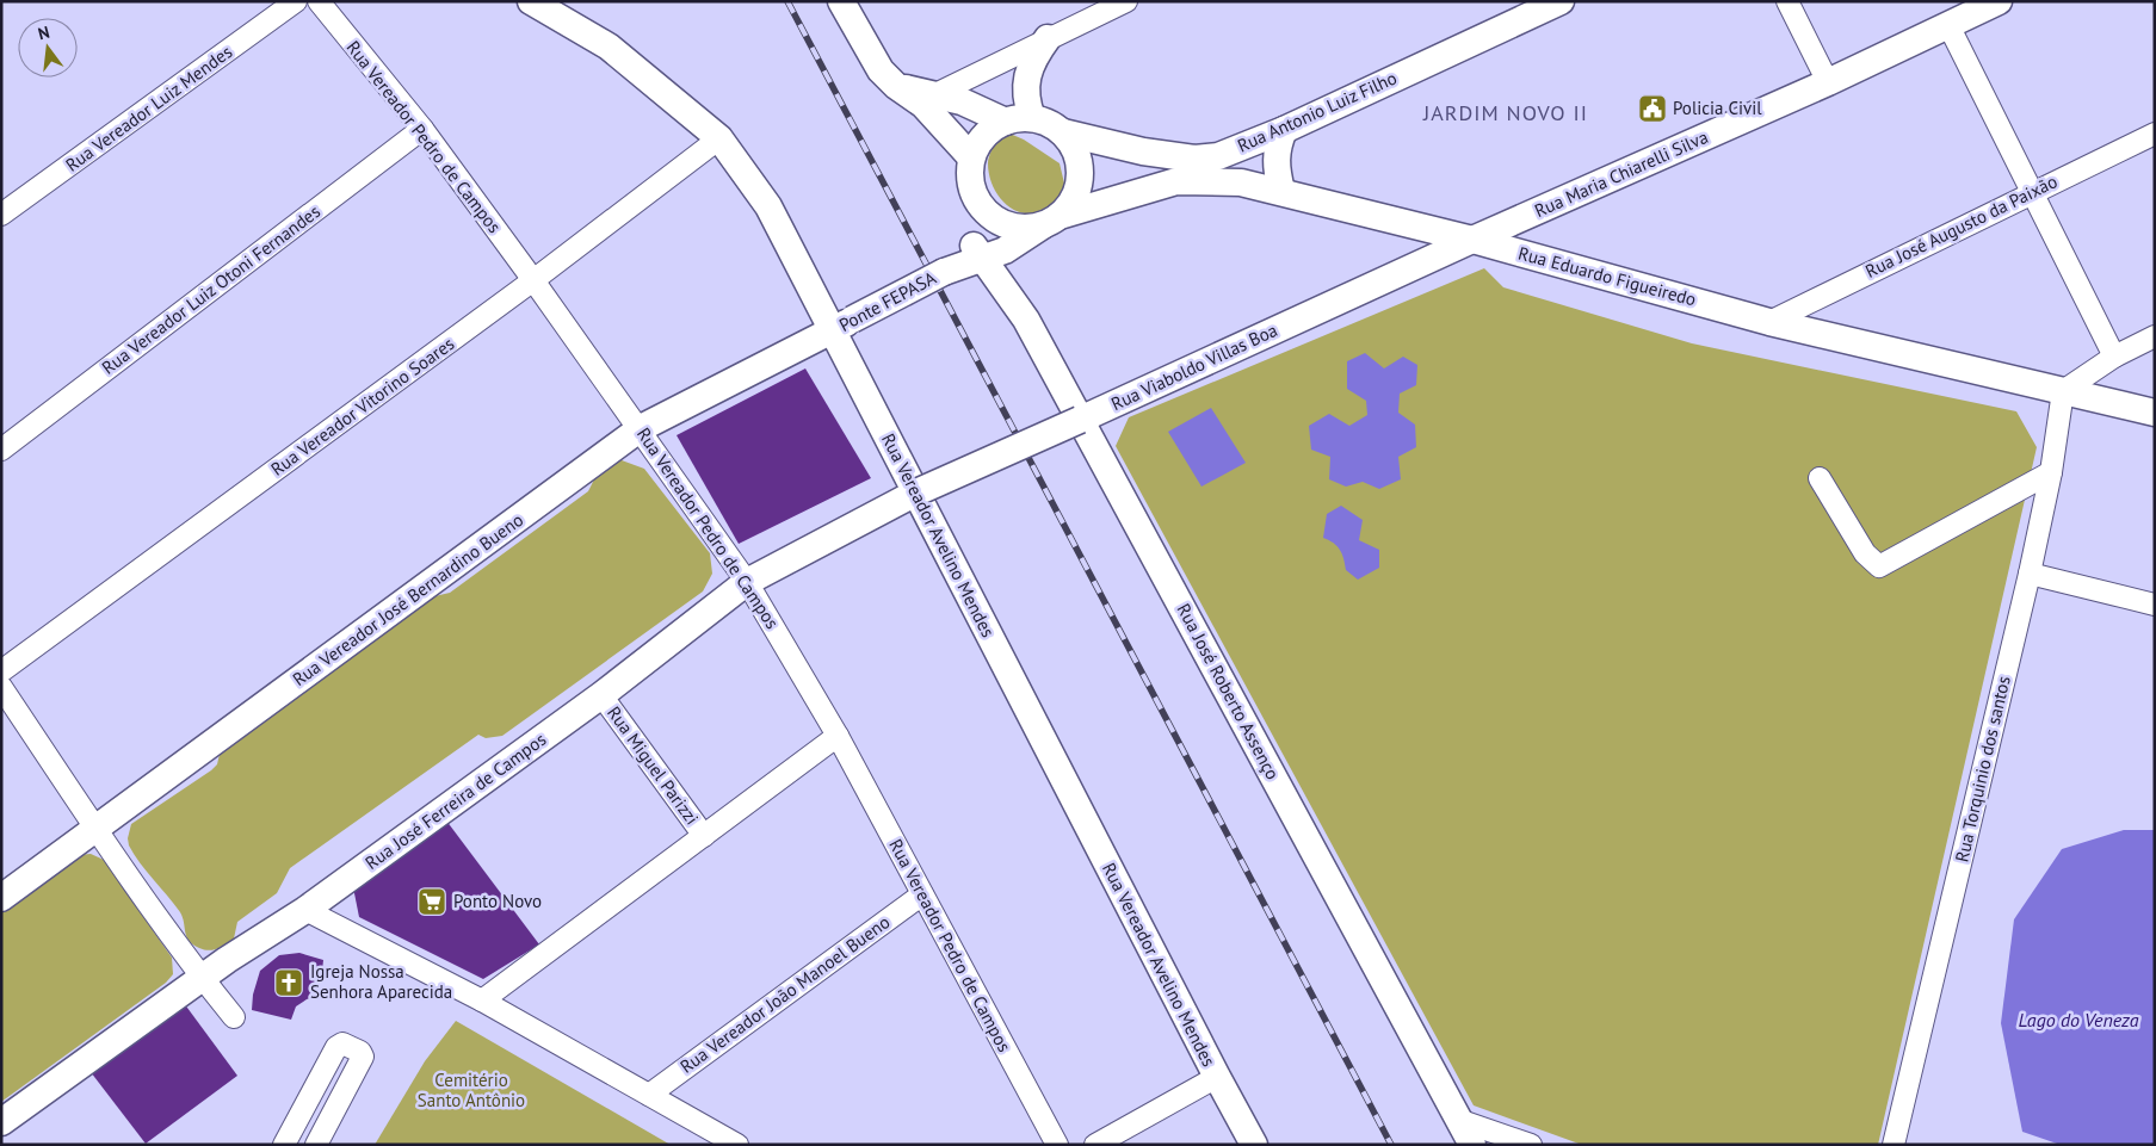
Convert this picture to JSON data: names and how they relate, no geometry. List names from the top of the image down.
{
  "streets": {
    "main road": [
      "Rua Antonio Luiz Filho",
      "Rua Maria Chiarelli Silva",
      "Rua Eduardo Figueiredo",
      "Ponte FEPASA",
      "Rua Viaboldo Villas Boa",
      "Rua Vereador Avelino Mendes",
      "Rua Vereador José Bernardino Bueno",
      "Rua José Roberto Assenço",
      "Rua José Ferreira de Campos"
    ],
    "street": [
      "Rua Vereador Luiz Mendes",
      "Rua Vereador Pedro de Campos",
      "Rua José Augusto da Paixão",
      "Rua Vereador Luiz Otoni Fernandes",
      "Rua Vereador Vitorino Soares",
      "Rua Miguel Parizzi",
      "Rua Torquinio dos santos",
      "Rua Vereador João Manoel Bueno"
    ]
  },
  "crossings": [
    ["Rua Antonio Luiz Filho", "Rua Eduardo Figueiredo"],
    ["Rua Antonio Luiz Filho", "Ponte FEPASA"],
    ["Rua Vereador Pedro de Campos", "Rua Vereador Luiz Otoni Fernandes"],
    ["Rua Vereador Pedro de Campos", "Rua Vereador Vitorino Soares"],
    ["Rua Vereador Pedro de Campos", "Rua Vereador José Bernardino Bueno"],
    ["Rua Vereador Pedro de Campos", "Rua José Ferreira de Campos"],
    ["Rua Vereador Pedro de Campos", "Rua Vereador João Manoel Bueno"],
    ["Rua Maria Chiarelli Silva", "Rua Eduardo Figueiredo"],
    ["Rua Maria Chiarelli Silva", "Rua Viaboldo Villas Boa"],
    ["Rua José Augusto da Paixão", "Rua Eduardo Figueiredo"],
    ["Rua Eduardo Figueiredo", "Ponte FEPASA"],
    ["Rua Eduardo Figueiredo", "Rua Viaboldo Villas Boa"],
    ["Rua Eduardo Figueiredo", "Rua Torquinio dos santos"],
    ["Ponte FEPASA", "Rua Vereador Avelino Mendes"],
    ["Ponte FEPASA", "Rua Vereador José Bernardino Bueno"],
    ["Ponte FEPASA", "Rua José Roberto Assenço"],
    ["Rua Viaboldo Villas Boa", "Rua Vereador Avelino Mendes"],
    ["Rua Viaboldo Villas Boa", "Rua José Roberto Assenço"],
    ["Rua Viaboldo Villas Boa", "Rua José Ferreira de Campos"],
    ["Rua Vereador Vitorino Soares", "Rua Vereador Avelino Mendes"],
    ["Rua Vereador Avelino Mendes", "Rua Vereador José Bernardino Bueno"],
    ["Rua Vereador Avelino Mendes", "Rua José Ferreira de Campos"],
    ["Rua Miguel Parizzi", "Rua José Ferreira de Campos"]
  ],
  "districts": ["JARDIM NOVO II"],
  "water": ["Lago do Veneza"],
  "parks": ["Cemitério Santo Antônio"],
  "places": {
    "public building": ["Policia Civil"],
    "supermarket": ["Ponto Novo"],
    "church": ["Igreja Nossa Senhora Aparecida"]
  },
  "north": "top"
}
